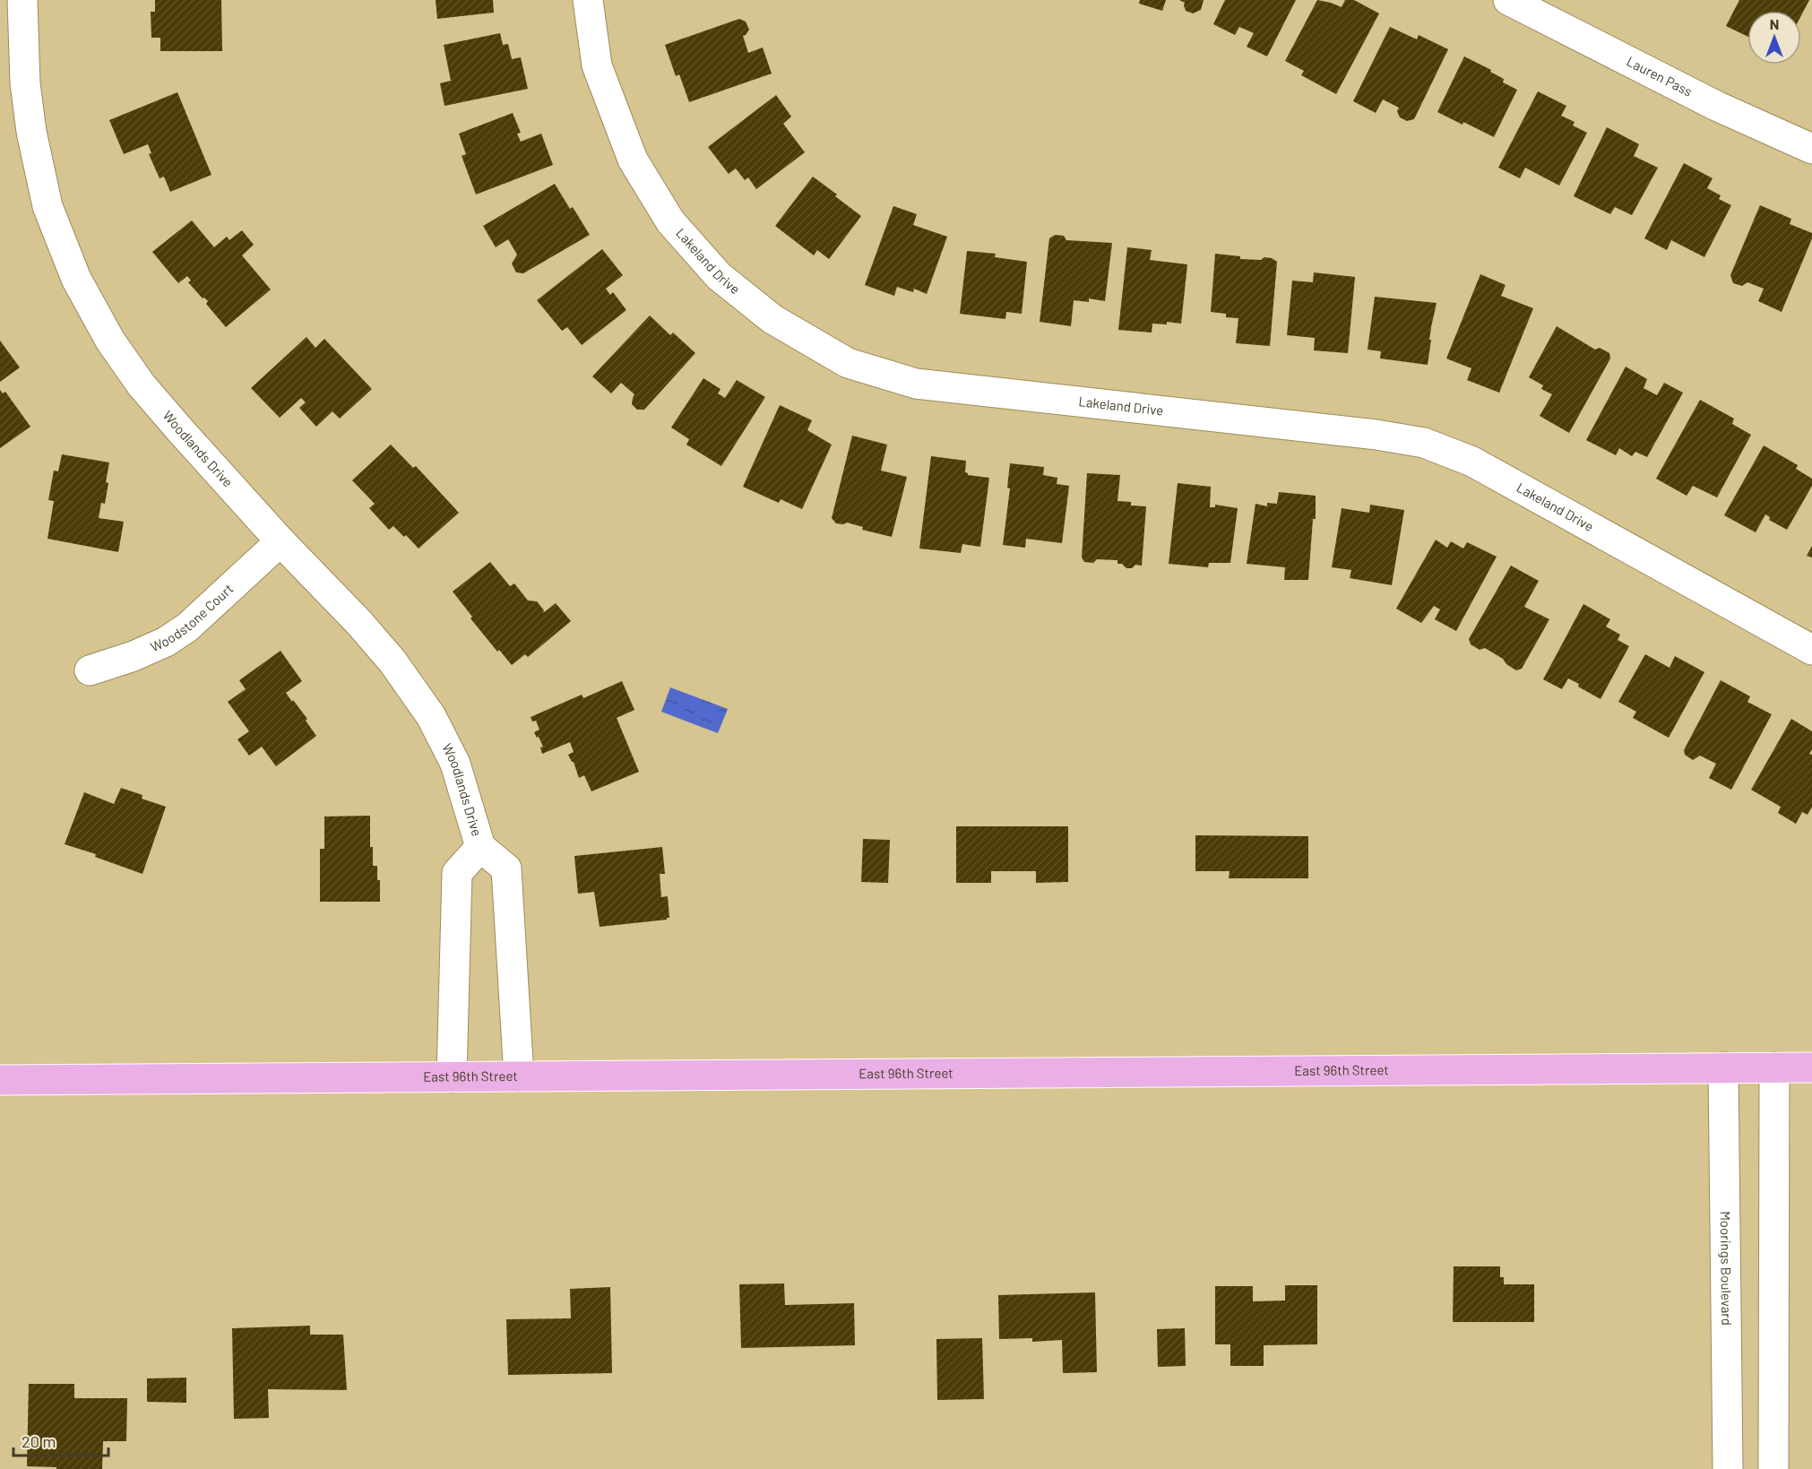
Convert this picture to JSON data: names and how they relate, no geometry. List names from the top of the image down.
{
  "streets": {
    "main road": ["East 96th Street"],
    "street": [
      "Lauren Pass",
      "Lakeland Drive",
      "Woodlands Drive",
      "Woodstone Court",
      "Moorings Boulevard"
    ]
  },
  "crossings": [
    ["Woodlands Drive", "Woodstone Court"],
    ["Woodlands Drive", "East 96th Street"],
    ["East 96th Street", "Moorings Boulevard"]
  ],
  "scale_bar": "20 m",
  "north": "top"
}
